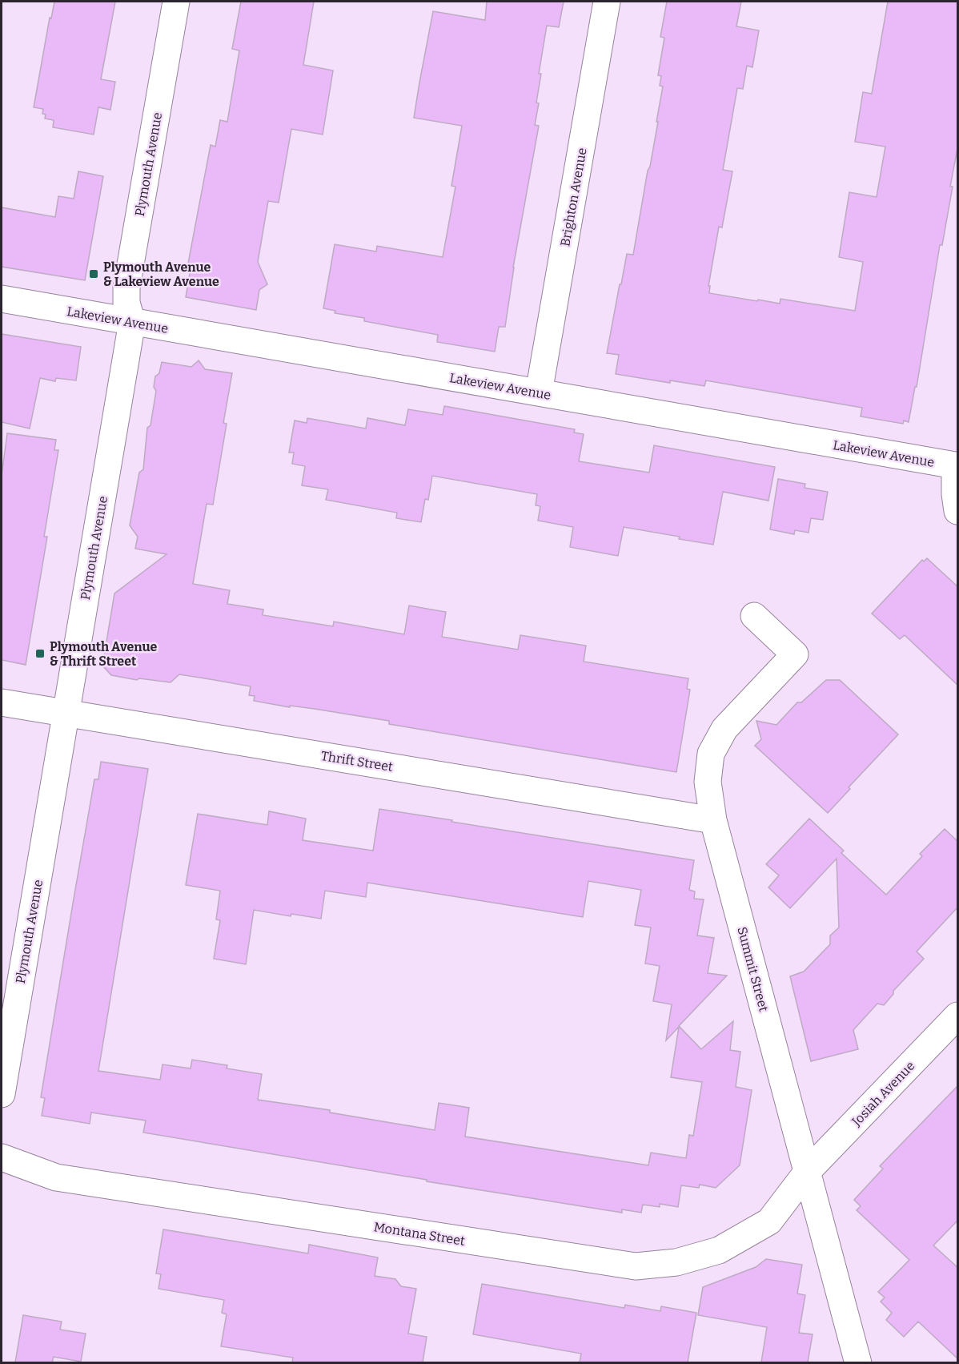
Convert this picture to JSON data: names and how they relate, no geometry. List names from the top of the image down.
{
  "streets": {
    "street": [
      "Plymouth Avenue",
      "Brighton Avenue",
      "Lakeview Avenue",
      "Thrift Street",
      "Summit Street",
      "Josiah Avenue",
      "Montana Street"
    ]
  },
  "crossings": [
    ["Plymouth Avenue", "Lakeview Avenue"],
    ["Plymouth Avenue", "Thrift Street"],
    ["Brighton Avenue", "Lakeview Avenue"],
    ["Thrift Street", "Summit Street"],
    ["Summit Street", "Josiah Avenue"],
    ["Summit Street", "Montana Street"],
    ["Josiah Avenue", "Montana Street"]
  ],
  "places": {
    "transit": ["Plymouth Avenue & Lakeview Avenue", "Plymouth Avenue & Thrift Street"]
  }
}
